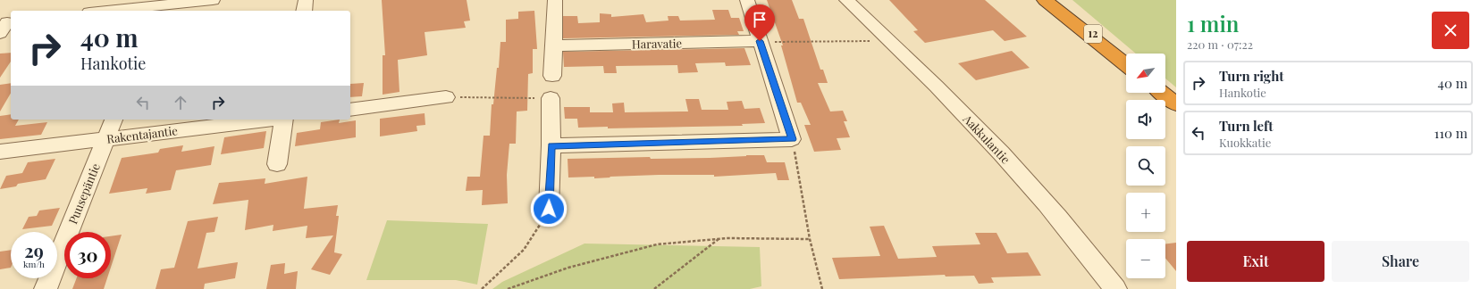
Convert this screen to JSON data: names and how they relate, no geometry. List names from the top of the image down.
{
  "streets": {
    "highway": ["12"],
    "street": [
      "Haravatie",
      "Rakentajantie",
      "Aakkulantie",
      "Puusepäntie"
    ]
  },
  "crossings": [
    ["Rakentajantie", "Puusepäntie"]
  ],
  "north": "bottom left",
  "page": {
    "heading": ["1 min", "220 m · 07:22"],
    "turn": ["40 m", "Hankotie"],
    "map_buttons": ["+", "−"],
    "list": [
      {
        "name": "Turn right",
        "note": "Hankotie",
        "value": "40 m"
      },
      {
        "name": "Turn left",
        "note": "Kuokkatie",
        "value": "110 m"
      }
    ],
    "speed": "29 km/h",
    "limit": "30",
    "buttons": ["Exit", "Share"]
  }
}
